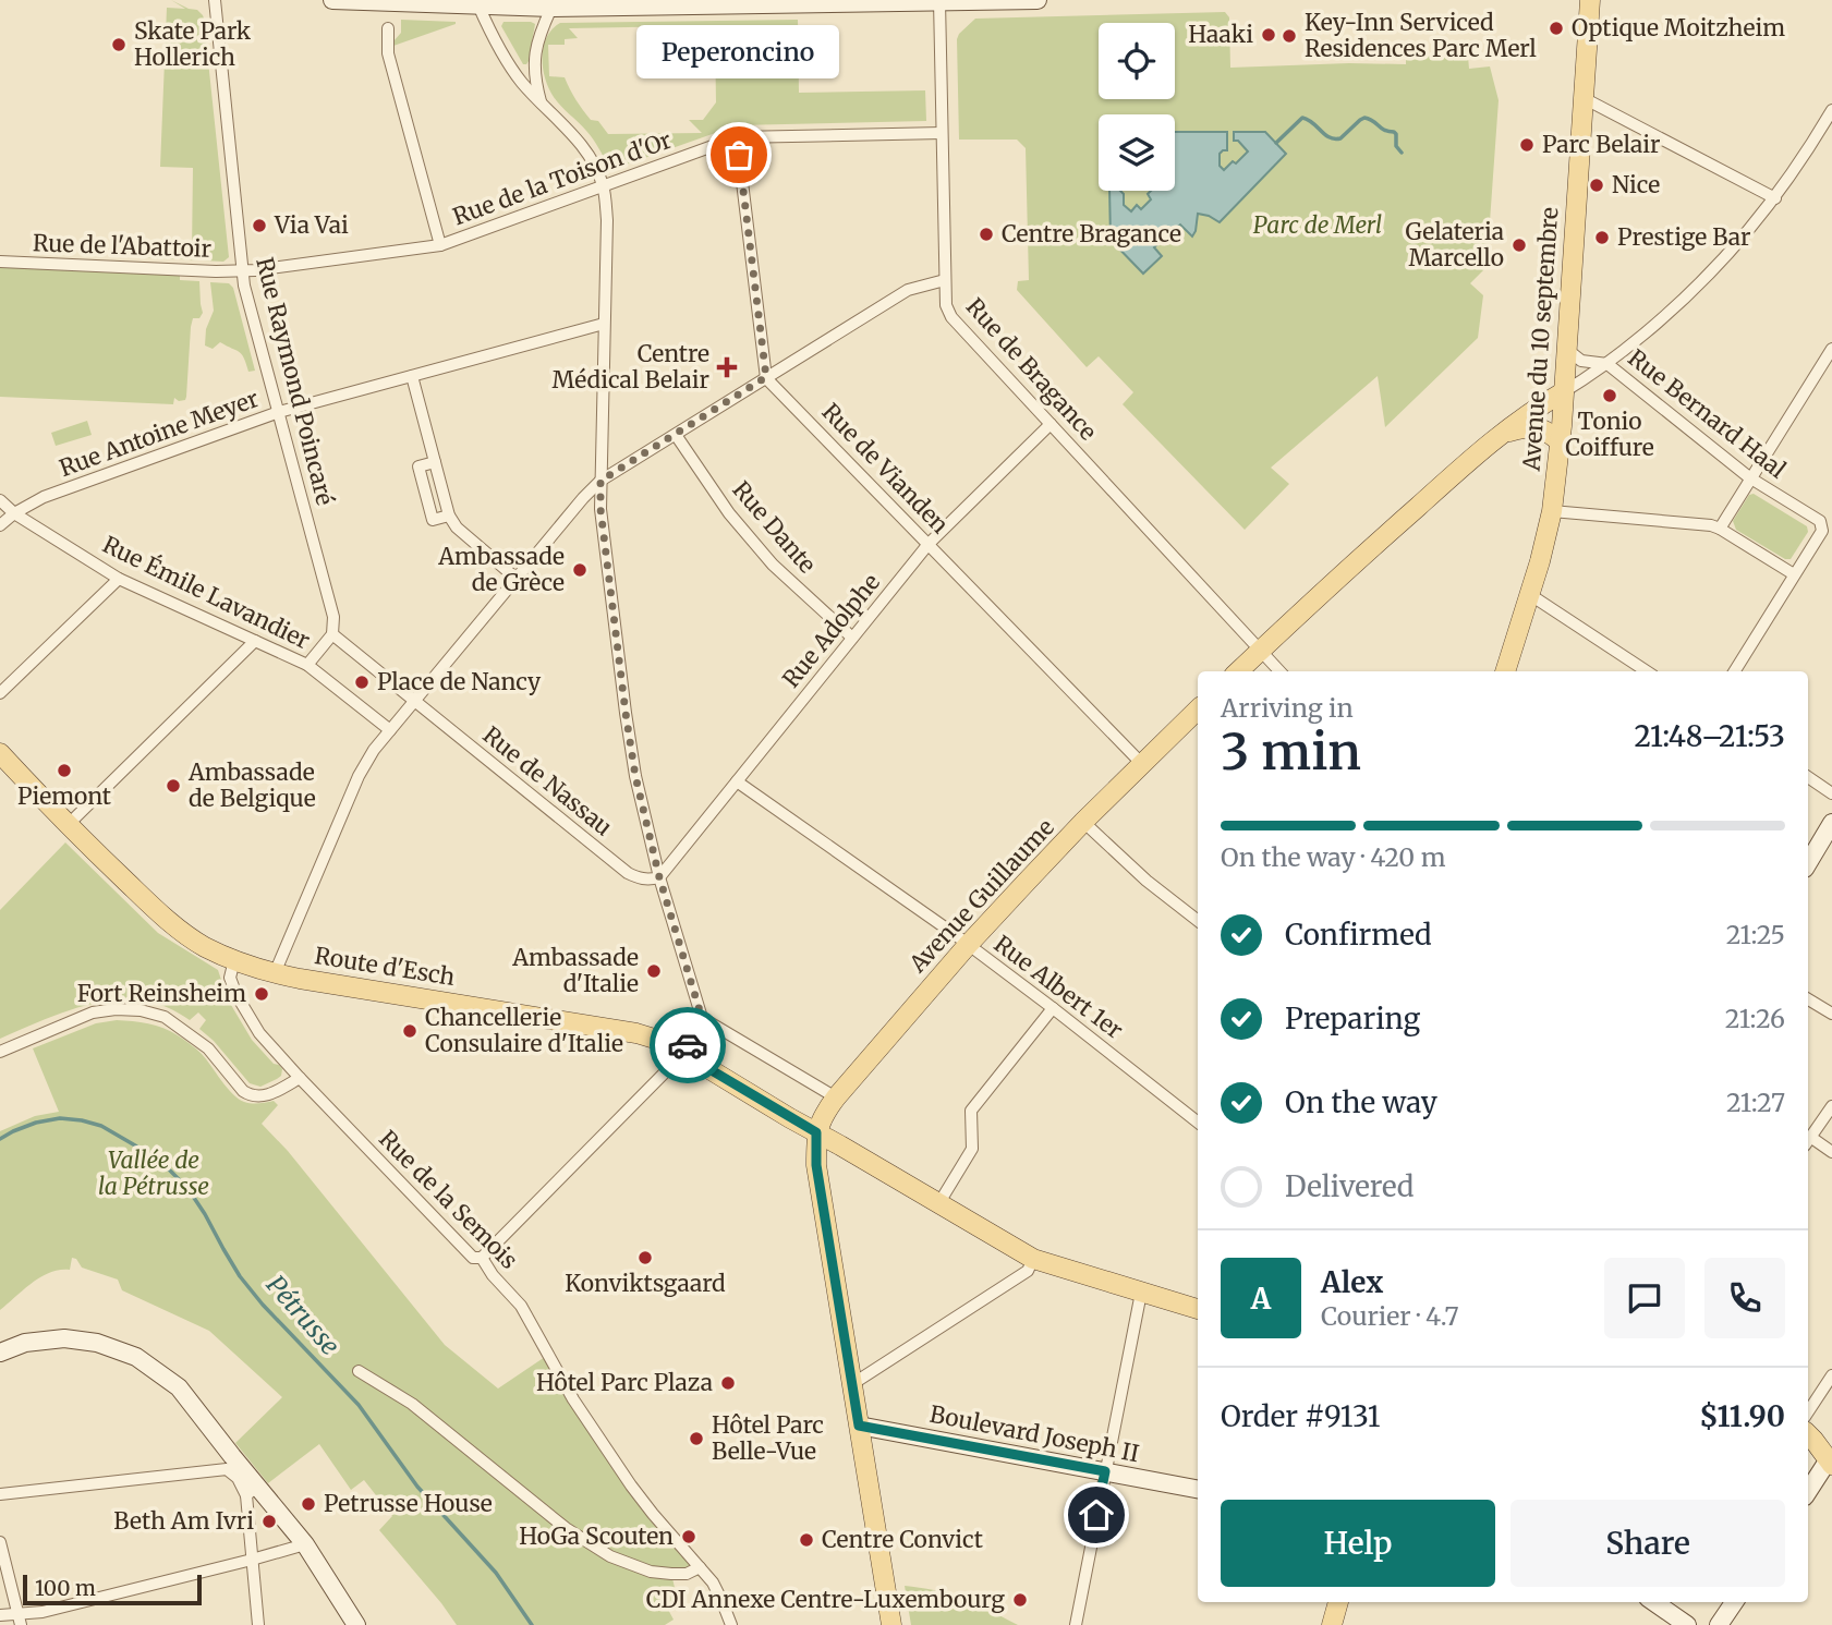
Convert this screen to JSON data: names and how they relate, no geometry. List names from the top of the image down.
{
  "streets": {
    "main road": [
      "Avenue du 10 septembre",
      "Avenue Guillaume",
      "Route d'Esch",
      "Boulevard Joseph II"
    ],
    "street": [
      "Rue de la Toison d'Or",
      "Rue de l'Abattoir",
      "Rue de Bragance",
      "Rue Raymond Poincaré",
      "Rue Bernard Haal",
      "Rue Antoine Meyer",
      "Rue de Vianden",
      "Rue Dante",
      "Rue Émile Lavandier",
      "Rue Adolphe",
      "Rue de Nassau",
      "Rue Albert 1er",
      "Rue de la Semois"
    ]
  },
  "crossings": [
    ["Rue de la Toison d'Or", "Rue de l'Abattoir"],
    ["Rue de la Toison d'Or", "Rue de Bragance"],
    ["Rue de la Toison d'Or", "Rue Raymond Poincaré"],
    ["Rue de l'Abattoir", "Rue Raymond Poincaré"],
    ["Rue de Bragance", "Rue Adolphe"],
    ["Rue Raymond Poincaré", "Rue Antoine Meyer"],
    ["Rue Antoine Meyer", "Rue Émile Lavandier"],
    ["Rue de Vianden", "Rue Adolphe"],
    ["Rue de Vianden", "Avenue Guillaume"],
    ["Rue Dante", "Rue Adolphe"],
    ["Rue Adolphe", "Rue de Nassau"],
    ["Rue Adolphe", "Rue Albert 1er"],
    ["Avenue Guillaume", "Route d'Esch"],
    ["Avenue Guillaume", "Rue Albert 1er"],
    ["Route d'Esch", "Rue de la Semois"]
  ],
  "water": ["Pétrusse"],
  "parks": ["Parc de Merl", "Vallée de la Pétrusse"],
  "places": {
    "other": [
      "Optique Moitzheim",
      "Haaki",
      "Key-Inn Serviced Residences Parc Merl",
      "Skate Park Hollerich",
      "Parc Belair",
      "Peperoncino",
      "Nice",
      "Via Vai",
      "Centre Bragance",
      "Prestige Bar",
      "Gelateria Marcello",
      "Tonio Coiffure",
      "Ambassade de Grèce",
      "Place de Nancy",
      "Piemont",
      "Ambassade de Belgique",
      "Ambassade d'Italie",
      "Fort Reinsheim",
      "Chancellerie Consulaire d'Italie",
      "Konviktsgaard",
      "Hôtel Parc Plaza",
      "Hôtel Parc Belle-Vue",
      "Petrusse House",
      "Beth Am Ivri",
      "HoGa Scouten",
      "Centre Convict",
      "CDI Annexe Centre-Luxembourg"
    ],
    "health": ["Centre Médical Belair"]
  },
  "scale_bar": "100 m",
  "page": {
    "bubble": "Peperoncino",
    "heading": ["3 min", "Arriving in", "21:48–21:53"],
    "panel": [
      "Alex",
      "Courier · 4.7",
      "Order #9131",
      "$11.90"
    ],
    "bar": "On the way · 420 m",
    "list": [
      ["Confirmed", "21:25"],
      ["Preparing", "21:26"],
      ["On the way", "21:27"],
      "Delivered"
    ],
    "round": "A",
    "buttons": ["Help", "Share"],
    "scale": "100 m"
  }
}
